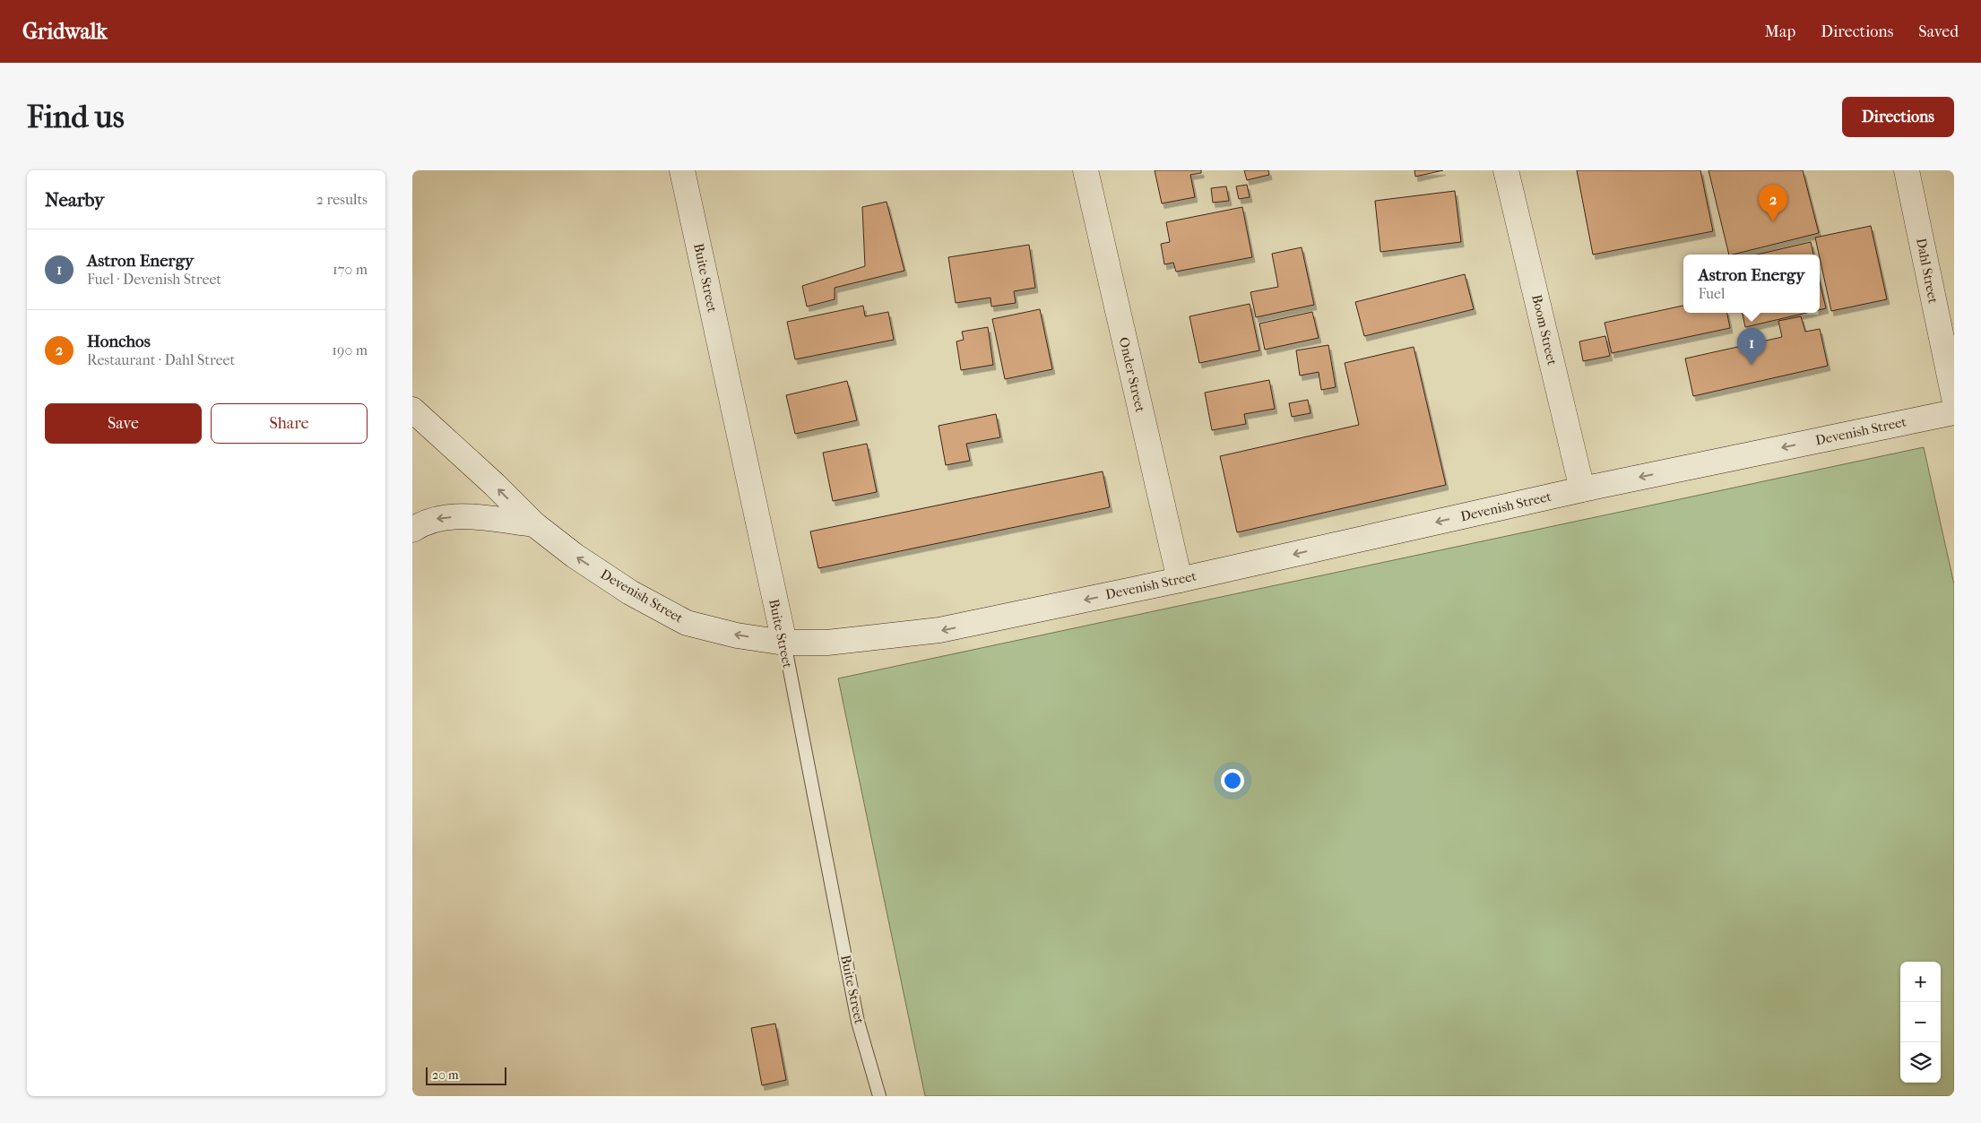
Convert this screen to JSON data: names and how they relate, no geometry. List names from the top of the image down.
{
  "streets": {
    "main road": [
      "Dahl Street",
      "Buite Street",
      "Boom Street",
      "Onder Street",
      "Devenish Street"
    ]
  },
  "crossings": [
    ["Buite Street", "Devenish Street"],
    ["Boom Street", "Devenish Street"],
    ["Onder Street", "Devenish Street"]
  ],
  "one_way": ["Devenish Street"],
  "scale_bar": "20 m",
  "page": {
    "header": "Gridwalk",
    "nav": ["Map", "Directions", "Saved"],
    "buttons": [
      "Directions",
      ["Save", "Share"]
    ],
    "title": "Find us",
    "heading": ["Nearby", "2 results"],
    "pins": ["2", "1"],
    "list": [
      {
        "mark": "1",
        "name": "Astron Energy",
        "note": "Fuel · Devenish Street",
        "value": "170 m"
      },
      {
        "mark": "2",
        "name": "Honchos",
        "note": "Restaurant · Dahl Street",
        "value": "190 m"
      }
    ],
    "popup": ["Astron Energy", "Fuel"],
    "map_buttons": ["+", "−"],
    "scale": "20 m"
  }
}
